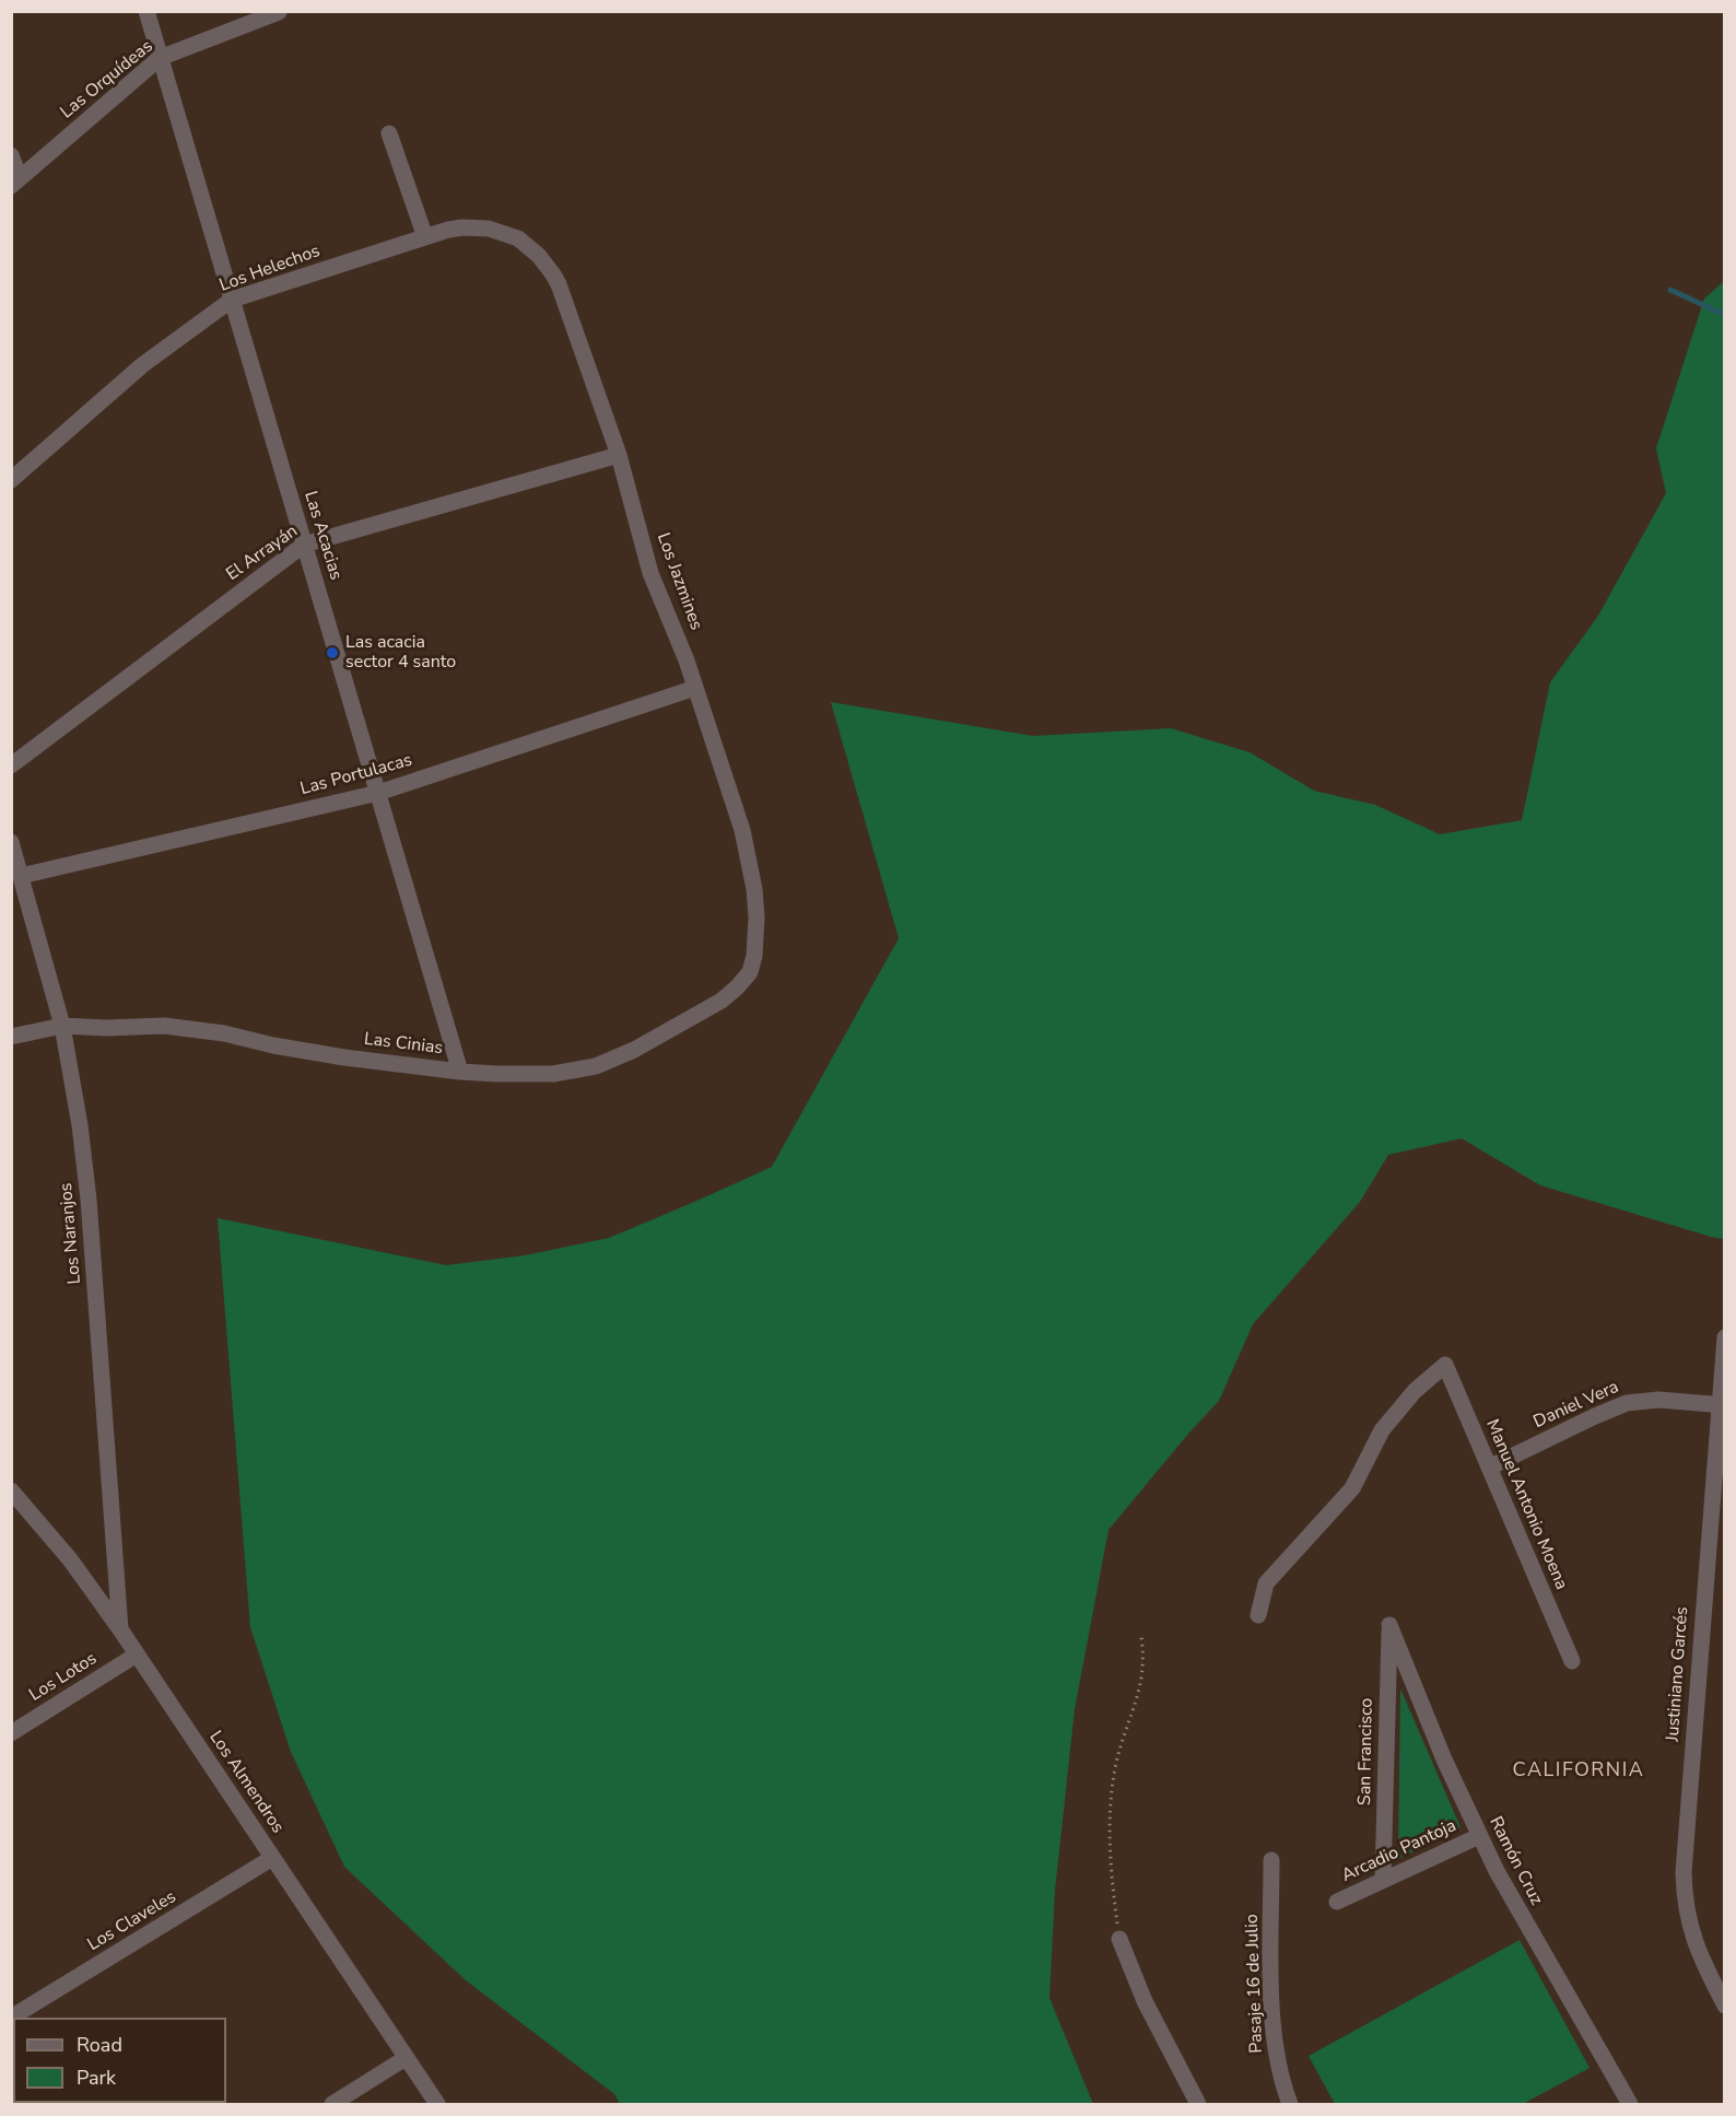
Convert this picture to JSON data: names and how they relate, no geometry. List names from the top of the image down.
{
  "streets": {
    "street": [
      "Las Orquídeas",
      "Los Helechos",
      "Las Acacias",
      "El Arrayán",
      "Los Jazmines",
      "Las Portulacas",
      "Las Cinias",
      "Los Naranjos",
      "Daniel Vera",
      "Manuel Antonio Moena",
      "Justiniano Garcés",
      "Los Lotos",
      "San Francisco",
      "Los Almendros",
      "Arcadio Pantoja",
      "Ramón Cruz",
      "Los Claveles",
      "Pasaje 16 de Julio"
    ]
  },
  "crossings": [
    ["Las Orquídeas", "Las Acacias"],
    ["Los Helechos", "Las Acacias"],
    ["Los Helechos", "Los Jazmines"],
    ["Las Acacias", "El Arrayán"],
    ["Las Acacias", "Las Portulacas"],
    ["Las Acacias", "Las Cinias"],
    ["El Arrayán", "Los Jazmines"],
    ["Los Jazmines", "Las Portulacas"],
    ["Los Jazmines", "Las Cinias"],
    ["Las Portulacas", "Los Naranjos"],
    ["Las Cinias", "Los Naranjos"],
    ["Los Naranjos", "Los Almendros"],
    ["Daniel Vera", "Manuel Antonio Moena"],
    ["Daniel Vera", "Justiniano Garcés"],
    ["Los Lotos", "Los Almendros"],
    ["San Francisco", "Arcadio Pantoja"],
    ["San Francisco", "Ramón Cruz"],
    ["Los Almendros", "Los Claveles"],
    ["Arcadio Pantoja", "Ramón Cruz"]
  ],
  "districts": ["CALIFORNIA"],
  "places": ["Las acacia sector 4 santo"],
  "legend": ["Road", "Park"]
}
